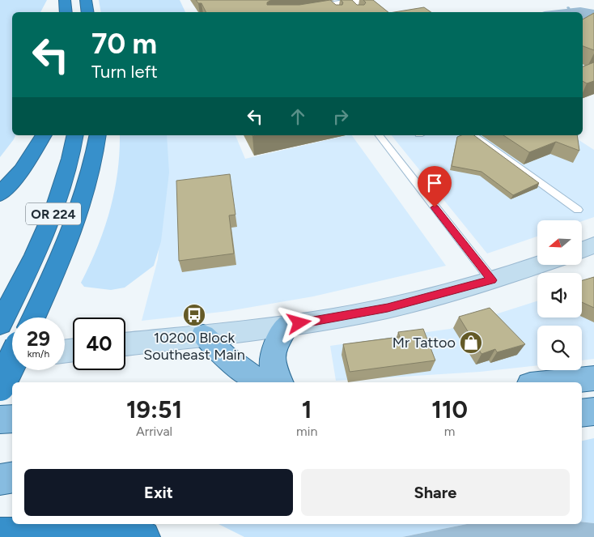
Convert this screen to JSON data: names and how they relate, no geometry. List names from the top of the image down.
{
  "streets": {
    "highway": ["OR 224"]
  },
  "places": {
    "bus stop": ["10200 Block Southeast Main"],
    "shop": ["Mr Tattoo"]
  },
  "north": "left",
  "page": {
    "turn": ["70 m", "Turn left"],
    "speed": "29 km/h",
    "limit": "40",
    "eta": [
      "19:51",
      "Arrival",
      "1",
      "min",
      "110",
      "m"
    ],
    "buttons": ["Exit", "Share"]
  }
}
